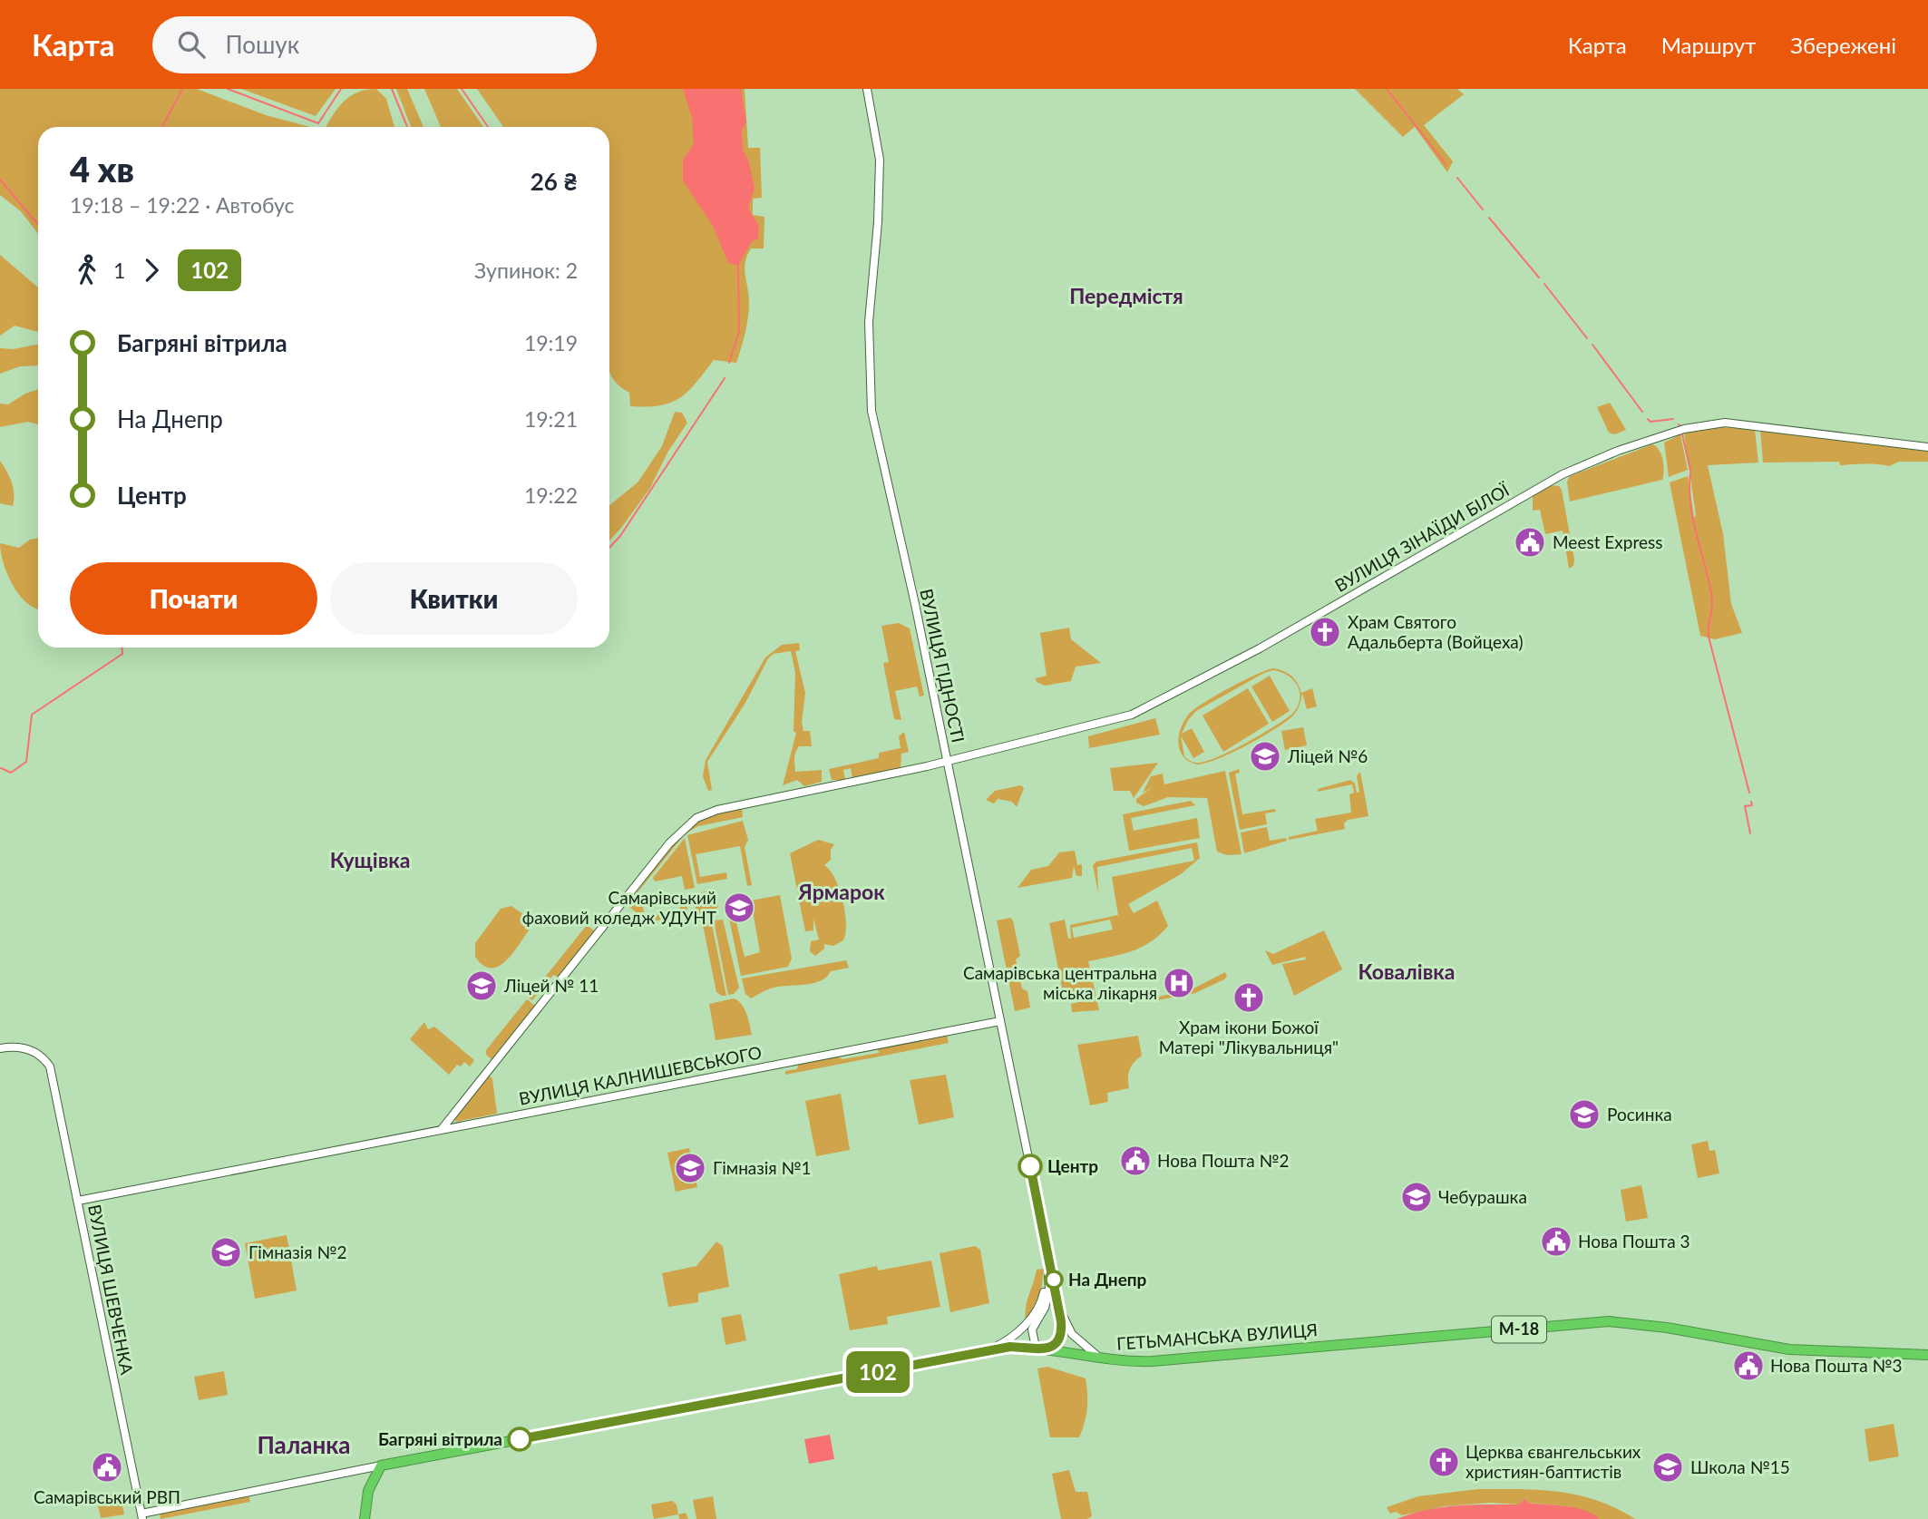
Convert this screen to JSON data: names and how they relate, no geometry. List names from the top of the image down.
{
  "streets": {
    "highway": ["М-18", "ГЕТЬМАНСЬКА ВУЛИЦЯ"],
    "street": [
      "ВУЛИЦЯ ЗІНАЇДИ БІЛОЇ",
      "ВУЛИЦЯ ГІДНОСТІ",
      "ВУЛИЦЯ КАЛНИШЕВСЬКОГО",
      "ВУЛИЦЯ ШЕВЧЕНКА"
    ]
  },
  "crossings": [
    ["ВУЛИЦЯ ЗІНАЇДИ БІЛОЇ", "ВУЛИЦЯ ГІДНОСТІ"],
    ["ВУЛИЦЯ ЗІНАЇДИ БІЛОЇ", "ВУЛИЦЯ КАЛНИШЕВСЬКОГО"],
    ["ВУЛИЦЯ ГІДНОСТІ", "ВУЛИЦЯ КАЛНИШЕВСЬКОГО"],
    ["ВУЛИЦЯ ГІДНОСТІ", "ГЕТЬМАНСЬКА ВУЛИЦЯ"],
    ["ВУЛИЦЯ КАЛНИШЕВСЬКОГО", "ВУЛИЦЯ ШЕВЧЕНКА"],
    ["ВУЛИЦЯ ШЕВЧЕНКА", "ГЕТЬМАНСЬКА ВУЛИЦЯ"]
  ],
  "districts": [
    "Передмістя",
    "Кущівка",
    "Ярмарок",
    "Ковалівка",
    "Паланка"
  ],
  "places": {
    "public building": [
      "Meest Express",
      "Нова Пошта №2",
      "Нова Пошта 3",
      "Нова Пошта №3",
      "Самарівський РВП"
    ],
    "church": ["Храм Святого Адальберта (Войцеха)", "Храм ікони Божої Матері \"Лікувальниця\"", "Церква євангельських християн-баптистів"],
    "school or university": [
      "Ліцей №6",
      "Самарівський фаховий коледж УДУНТ",
      "Ліцей № 11",
      "Росинка",
      "Гімназія №1",
      "Чебурашка",
      "Гімназія №2",
      "Школа №15"
    ],
    "hospital": ["Самарівська центральна міська лікарня"],
    "other": ["Центр", "На Днепр", "Багряні вітрила"]
  },
  "lines": ["bus line 102"],
  "page": {
    "header": "Карта",
    "search": "Пошук",
    "nav": ["Карта", "Маршрут", "Збережені"],
    "on_map": "102",
    "heading": ["4 хв", "19:18 – 19:22 · Автобус", "26 ₴"],
    "legs": ["1", "102", "Зупинок: 2"],
    "list": [
      {
        "name": "Багряні вітрила",
        "value": "19:19"
      },
      {
        "name": "На Днепр",
        "value": "19:21"
      },
      {
        "name": "Центр",
        "value": "19:22"
      }
    ],
    "buttons": ["Почати", "Квитки"]
  }
}
